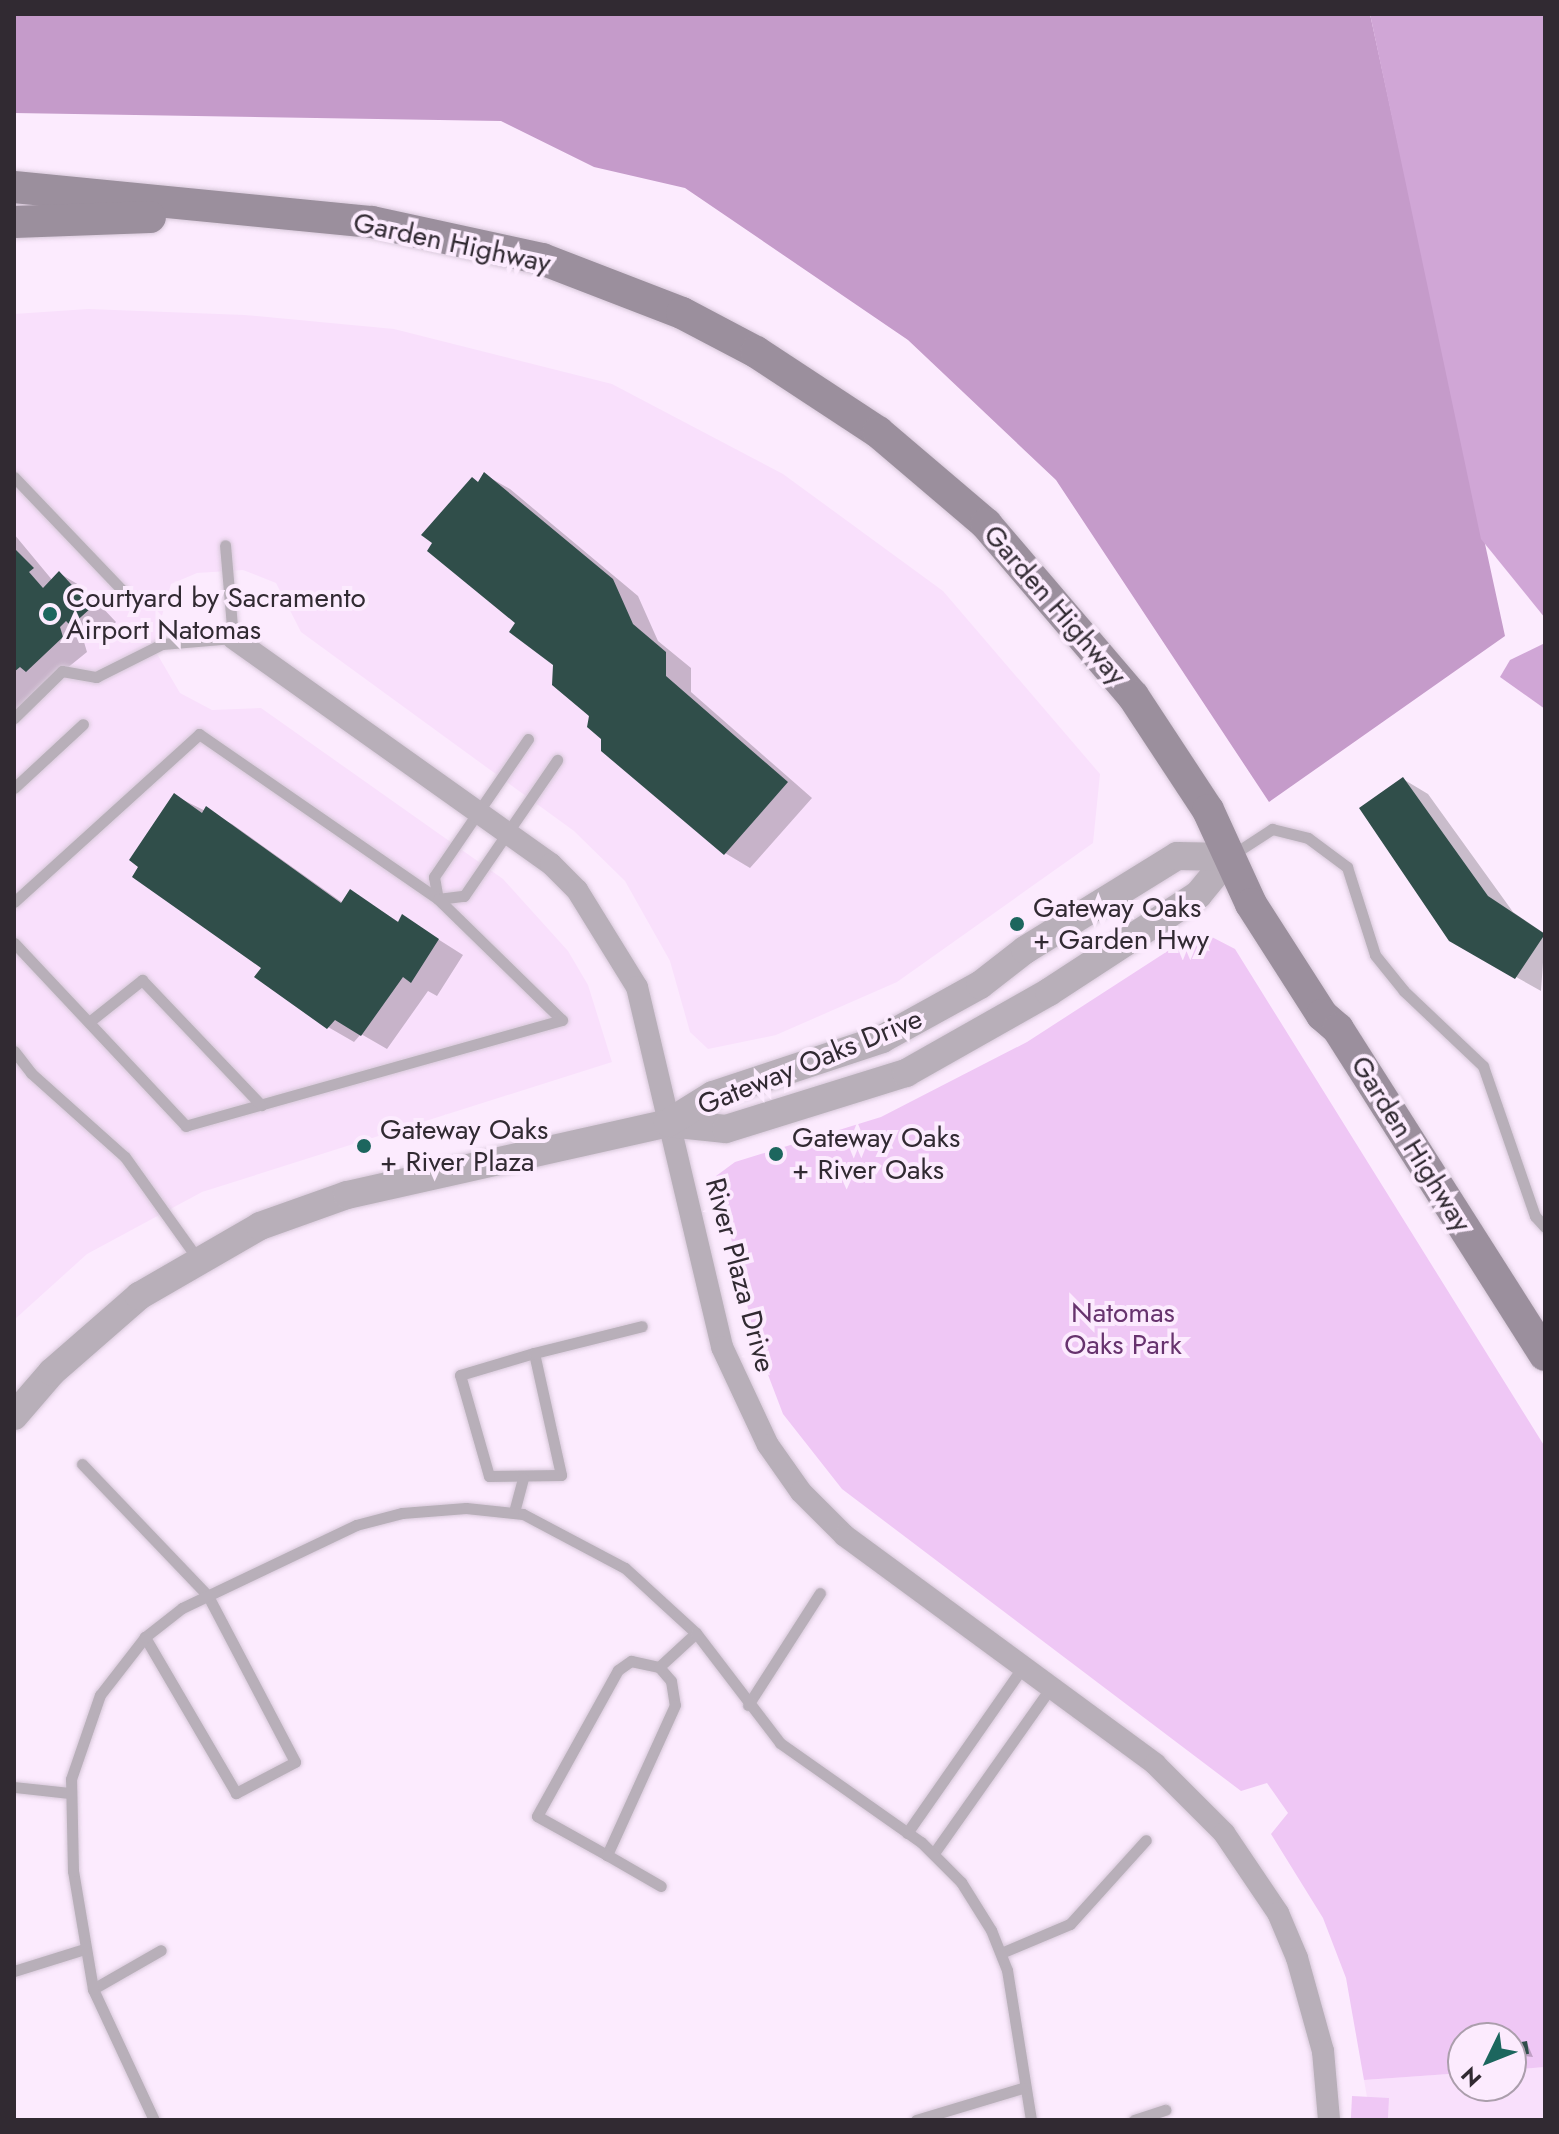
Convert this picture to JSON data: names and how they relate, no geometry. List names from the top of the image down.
{
  "streets": {
    "main road": ["Garden Highway"],
    "street": ["Gateway Oaks Drive", "River Plaza Drive"]
  },
  "crossings": [
    ["Garden Highway", "Gateway Oaks Drive"],
    ["Gateway Oaks Drive", "River Plaza Drive"]
  ],
  "parks": ["Natomas Oaks Park"],
  "places": [
    "Courtyard by Sacramento Airport Natomas",
    "Gateway Oaks + Garden Hwy",
    "Gateway Oaks + River Plaza",
    "Gateway Oaks + River Oaks"
  ],
  "north": "bottom left"
}
